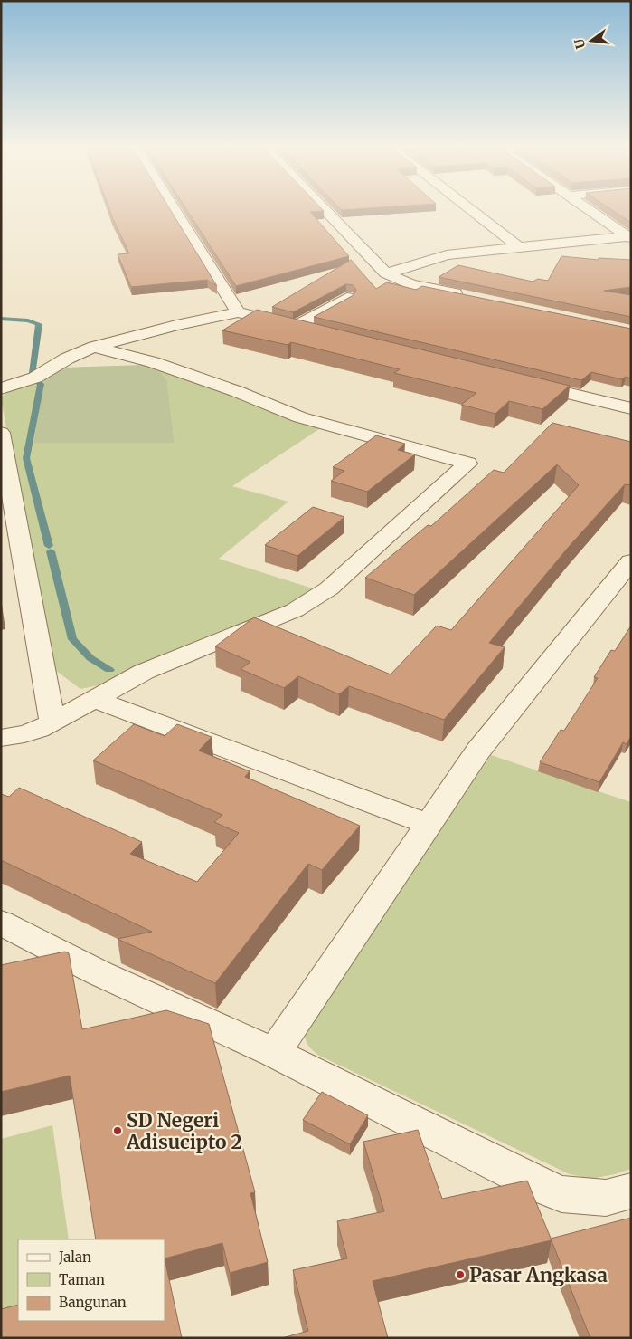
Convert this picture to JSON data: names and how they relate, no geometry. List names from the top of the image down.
{
  "places": ["SD Negeri Adisucipto 2", "Pasar Angkasa"],
  "legend": ["Jalan", "Taman", "Bangunan"],
  "north": "left"
}
